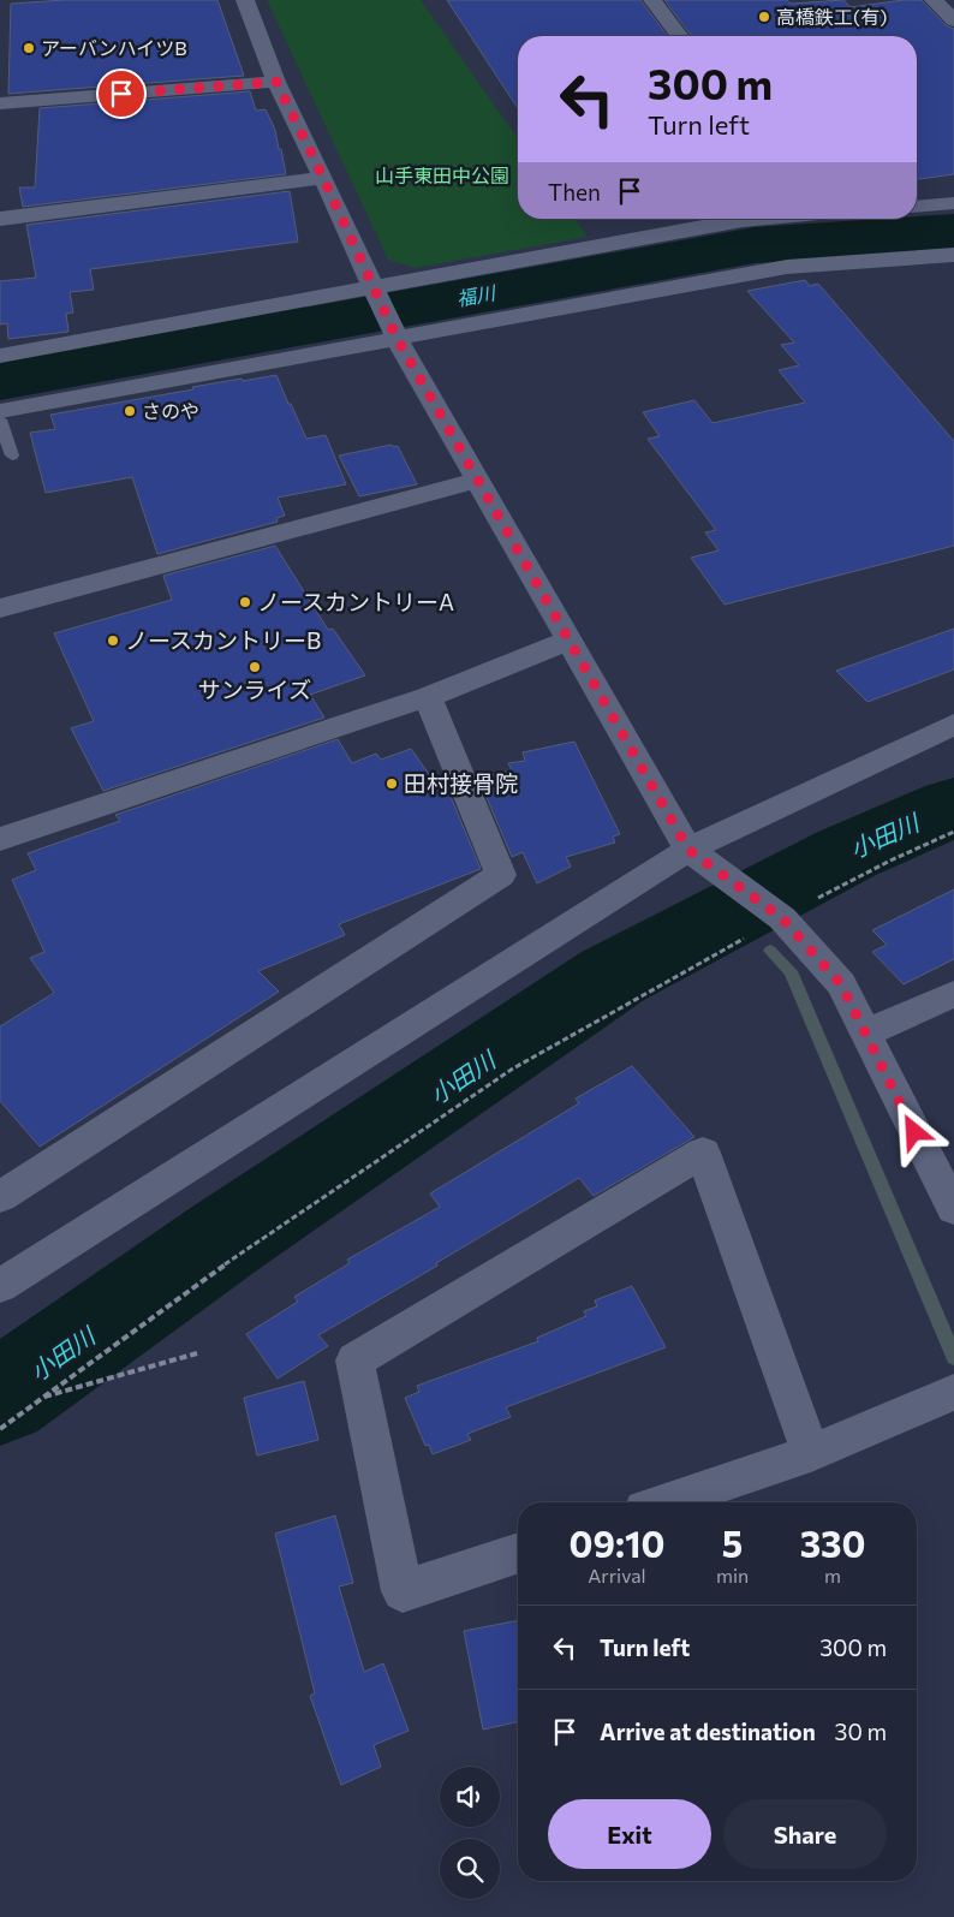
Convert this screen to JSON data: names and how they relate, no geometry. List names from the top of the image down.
{
  "water": ["福川", "小田川"],
  "parks": ["山手東田中公園"],
  "places": [
    "高橋鉄工(有)",
    "アーバンハイツB",
    "さのや",
    "ノースカントリーA",
    "ノースカントリーB",
    "サンライズ",
    "田村接骨院"
  ],
  "page": {
    "turn": ["300 m", "Turn left"],
    "then": "Then",
    "eta": [
      "09:10",
      "Arrival",
      "5",
      "min",
      "330",
      "m"
    ],
    "list": [
      {
        "name": "Turn left",
        "value": "300 m"
      },
      {
        "name": "Arrive at destination",
        "value": "30 m"
      }
    ],
    "buttons": ["Exit", "Share"]
  }
}
